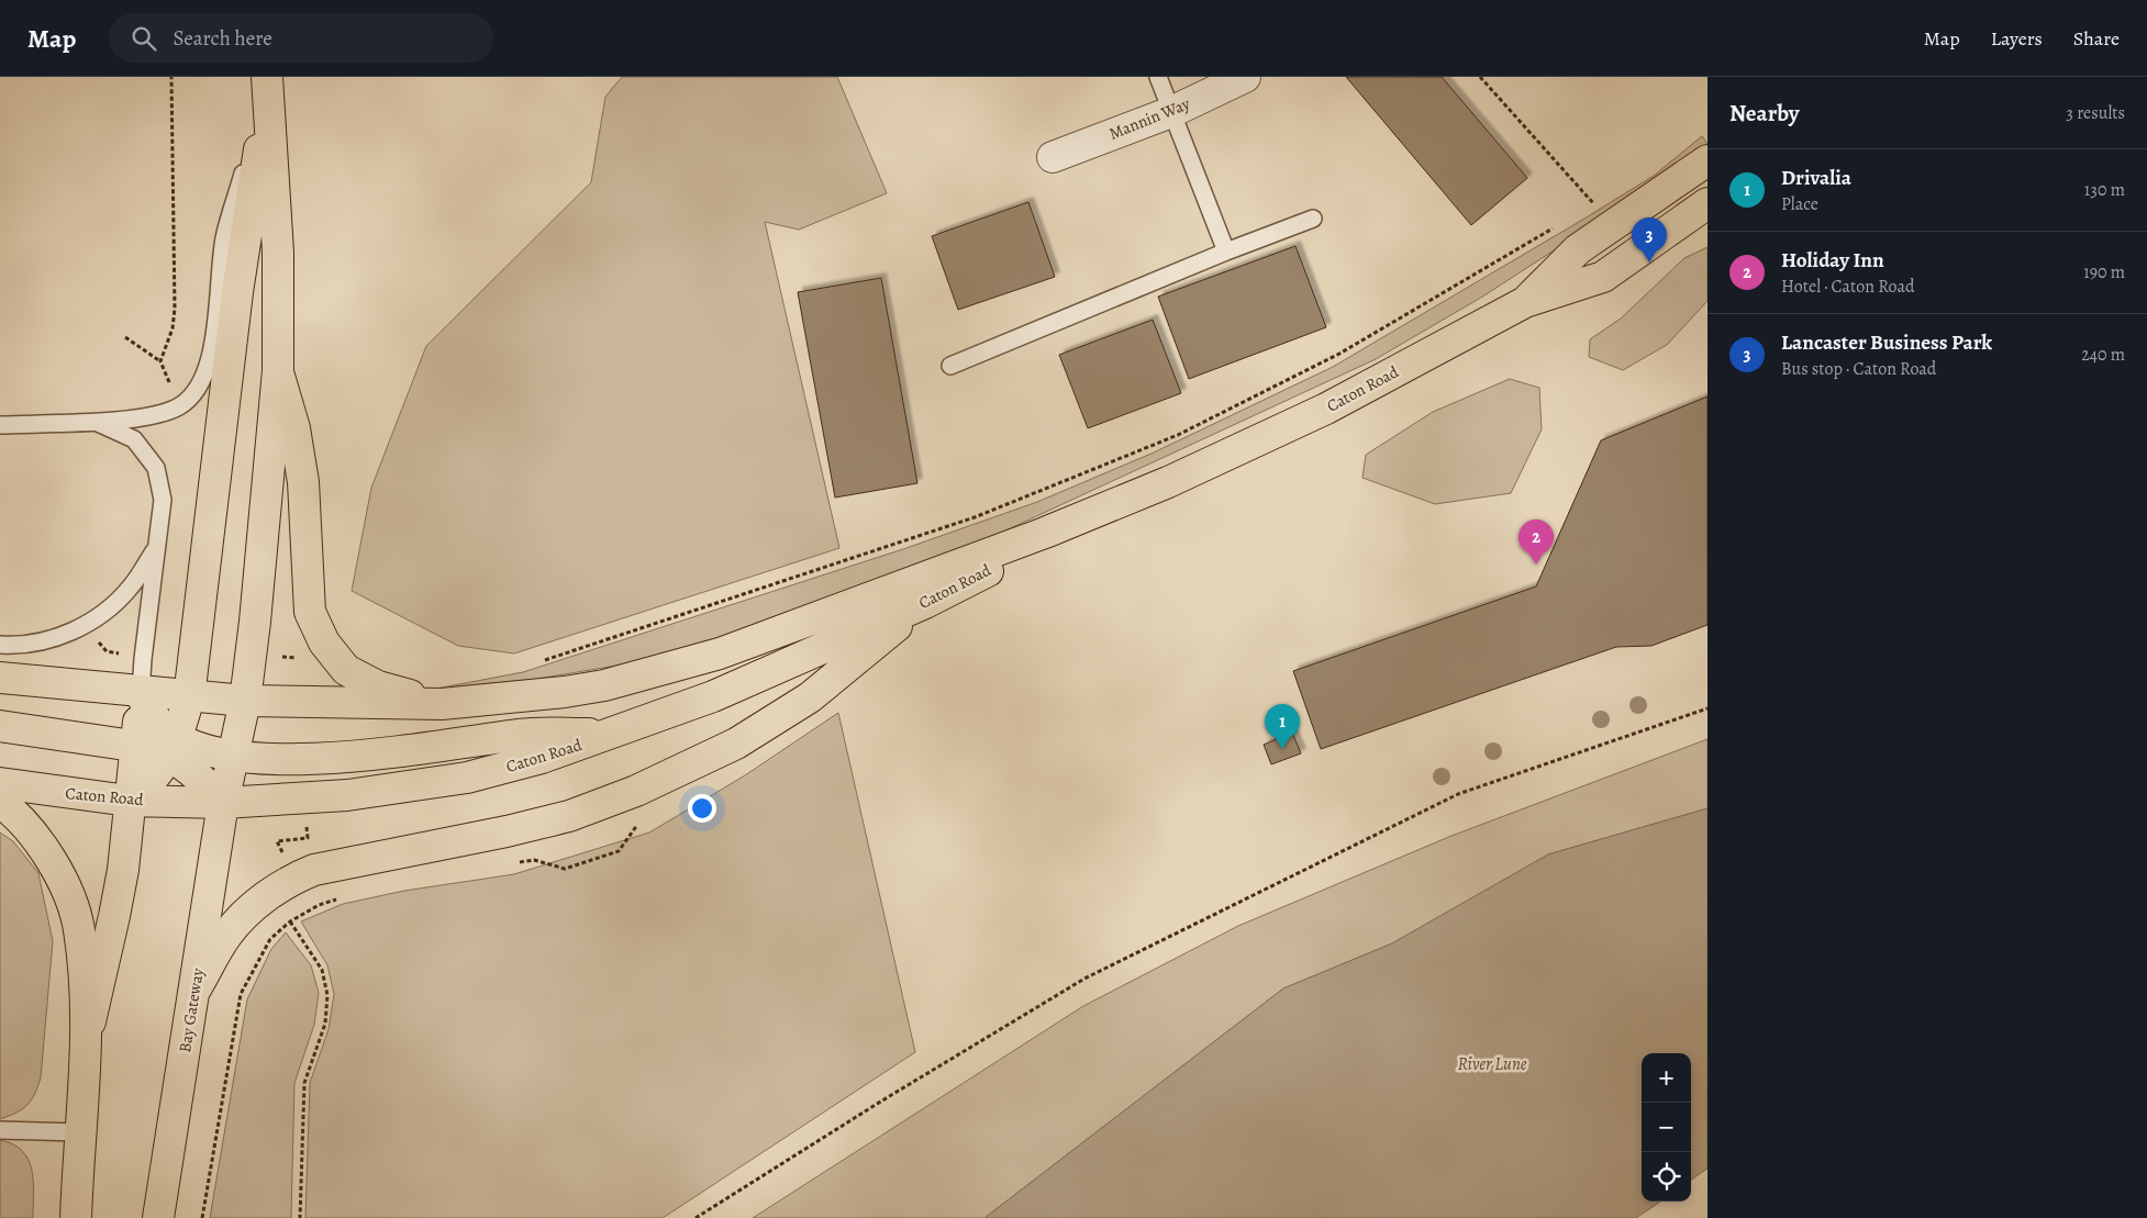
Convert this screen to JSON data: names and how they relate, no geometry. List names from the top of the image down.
{
  "streets": {
    "main road": ["Caton Road", "Bay Gateway"],
    "street": ["Mannin Way"]
  },
  "crossings": [
    ["Caton Road", "Bay Gateway"]
  ],
  "water": ["River Lune"],
  "page": {
    "header": "Map",
    "search": "Search here",
    "nav": ["Map", "Layers", "Share"],
    "heading": ["Nearby", "3 results"],
    "list": [
      {
        "mark": "1",
        "name": "Drivalia",
        "note": "Place",
        "value": "130 m"
      },
      {
        "mark": "2",
        "name": "Holiday Inn",
        "note": "Hotel · Caton Road",
        "value": "190 m"
      },
      {
        "mark": "3",
        "name": "Lancaster Business Park",
        "note": "Bus stop · Caton Road",
        "value": "240 m"
      }
    ],
    "pins": ["3", "2", "1"],
    "map_buttons": ["+", "−"]
  }
}
